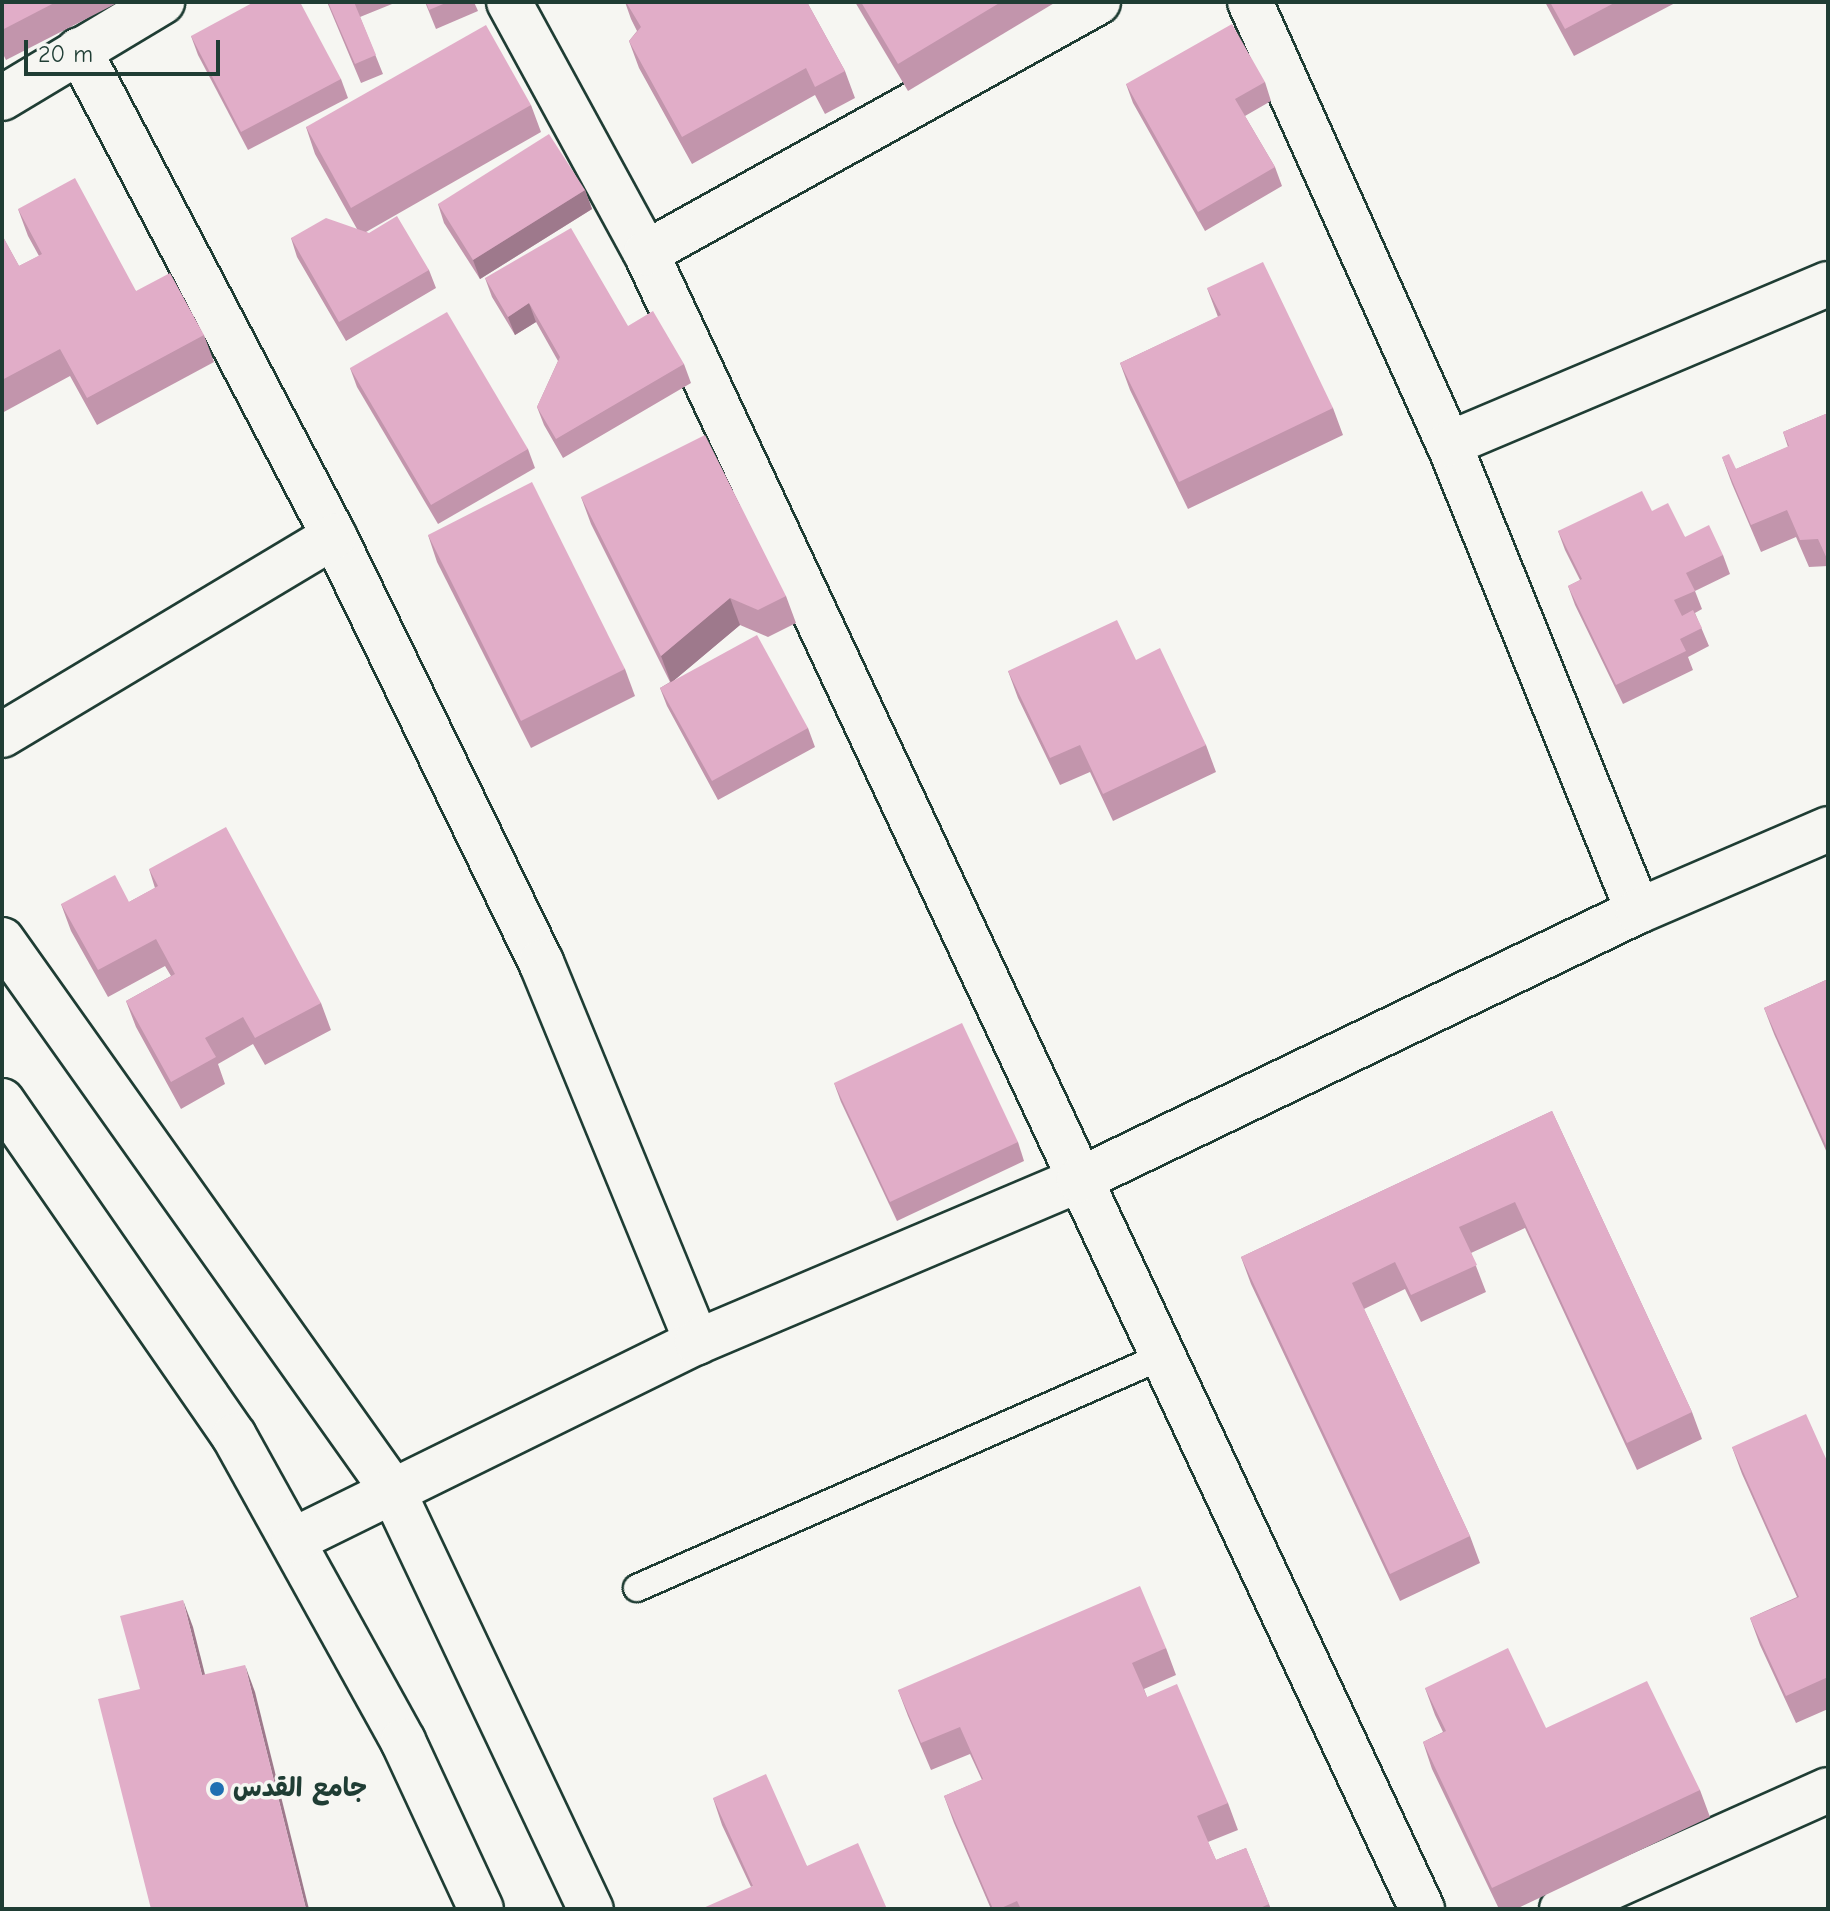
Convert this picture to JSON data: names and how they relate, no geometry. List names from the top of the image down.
{
  "places": ["جامع القدس"],
  "scale_bar": "20 m"
}
